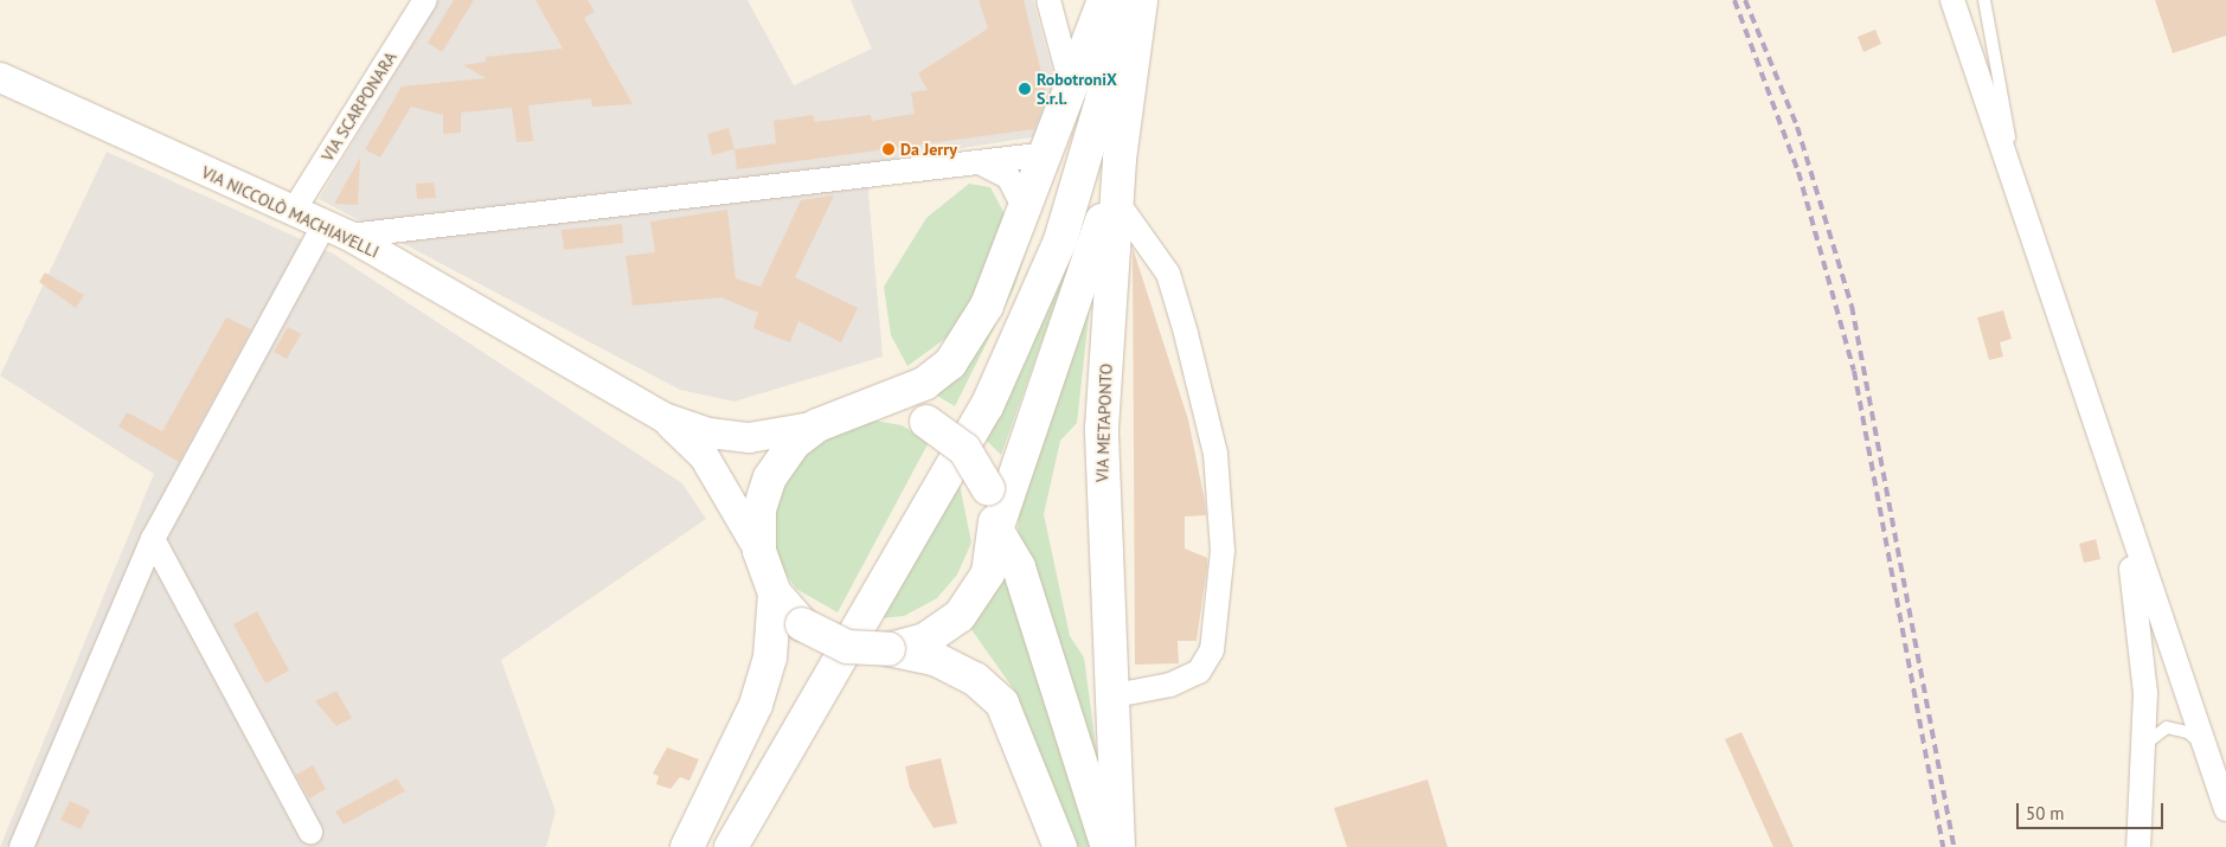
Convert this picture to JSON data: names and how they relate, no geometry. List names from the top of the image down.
{
  "streets": {
    "main road": ["VIA METAPONTO"],
    "street": ["VIA SCARPONARA", "VIA NICCOLÒ MACHIAVELLI"]
  },
  "crossings": [
    ["VIA SCARPONARA", "VIA NICCOLÒ MACHIAVELLI"]
  ],
  "places": ["RobotroniX S.r.l.", "Da Jerry"],
  "scale_bar": "50 m"
}
